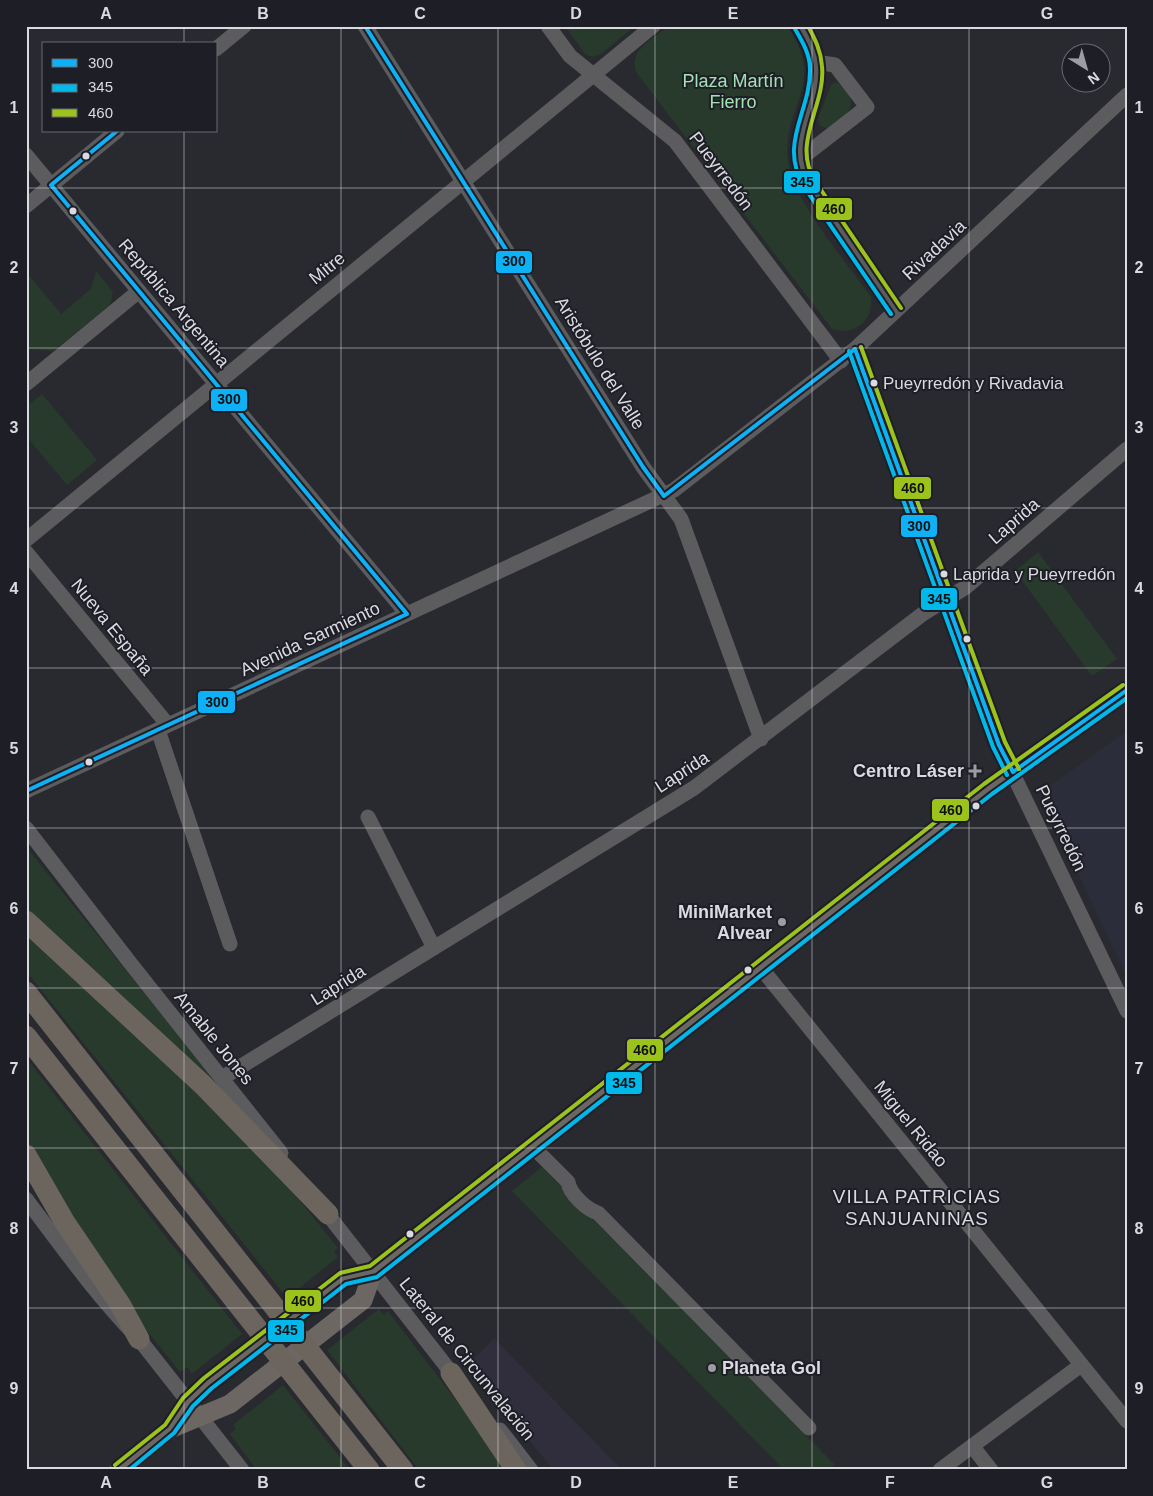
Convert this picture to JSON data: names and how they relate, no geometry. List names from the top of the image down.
{
  "streets": {
    "street": [
      "Pueyrredón",
      "Rivadavia",
      "Mitre",
      "República Argentina",
      "Aristóbulo del Valle",
      "Laprida",
      "Nueva España",
      "Avenida Sarmiento",
      "Amable Jones",
      "Miguel Ridao",
      "Lateral de Circunvalación"
    ]
  },
  "crossings": [
    ["Pueyrredón", "Rivadavia"],
    ["Pueyrredón", "Mitre"],
    ["Pueyrredón", "Laprida"],
    ["Rivadavia", "Aristóbulo del Valle"],
    ["Rivadavia", "Avenida Sarmiento"],
    ["Mitre", "República Argentina"],
    ["Mitre", "Aristóbulo del Valle"],
    ["República Argentina", "Avenida Sarmiento"],
    ["Aristóbulo del Valle", "Laprida"],
    ["Aristóbulo del Valle", "Avenida Sarmiento"],
    ["Laprida", "Amable Jones"],
    ["Nueva España", "Avenida Sarmiento"],
    ["Amable Jones", "Lateral de Circunvalación"]
  ],
  "districts": ["VILLA PATRICIAS SANJUANINAS"],
  "parks": ["Plaza Martín Fierro"],
  "places": {
    "other": [
      "Pueyrredón y Rivadavia",
      "Laprida y Pueyrredón",
      "MiniMarket Alvear",
      "Planeta Gol"
    ],
    "health": ["Centro Láser"]
  },
  "lines": ["transit line 300", "transit line 460", "transit line 345"],
  "legend": ["300", "345", "460"],
  "north": "bottom right",
  "grid": {
    "columns": [
      "A",
      "B",
      "C",
      "D",
      "E",
      "F",
      "G"
    ],
    "rows": [
      "1",
      "2",
      "3",
      "4",
      "5",
      "6",
      "7",
      "8",
      "9"
    ]
  }
}
